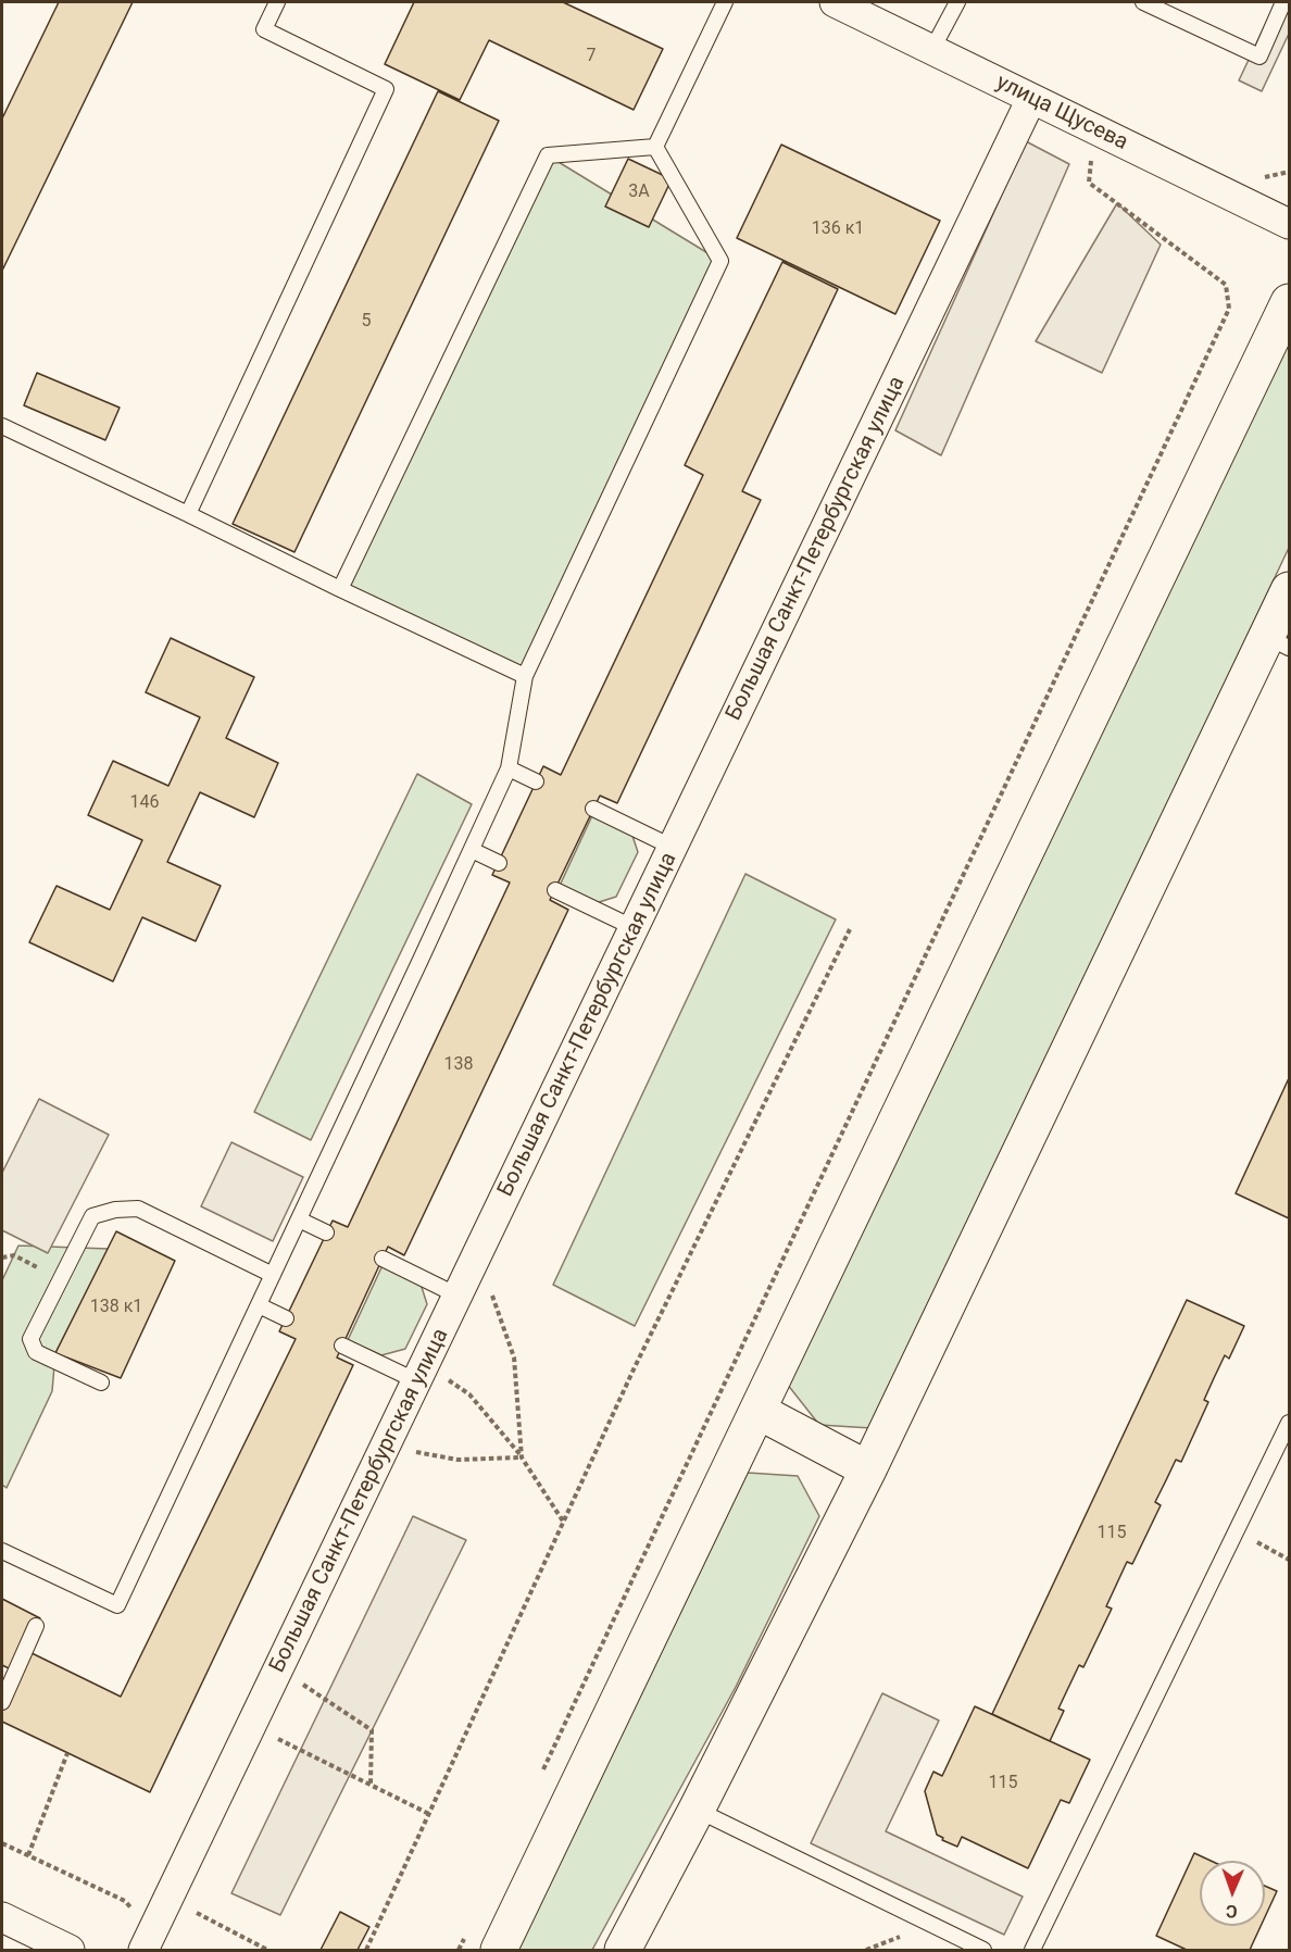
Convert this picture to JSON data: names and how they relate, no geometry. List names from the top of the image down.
{
  "streets": {
    "street": ["улица Щусева", "Большая Санкт-Петербургская улица"]
  },
  "crossings": [
    ["улица Щусева", "Большая Санкт-Петербургская улица"]
  ],
  "house_numbers": [
    "7",
    "3А",
    "136 к1",
    "5",
    "146",
    "138",
    "138 к1",
    "115",
    "115"
  ],
  "north": "bottom"
}
